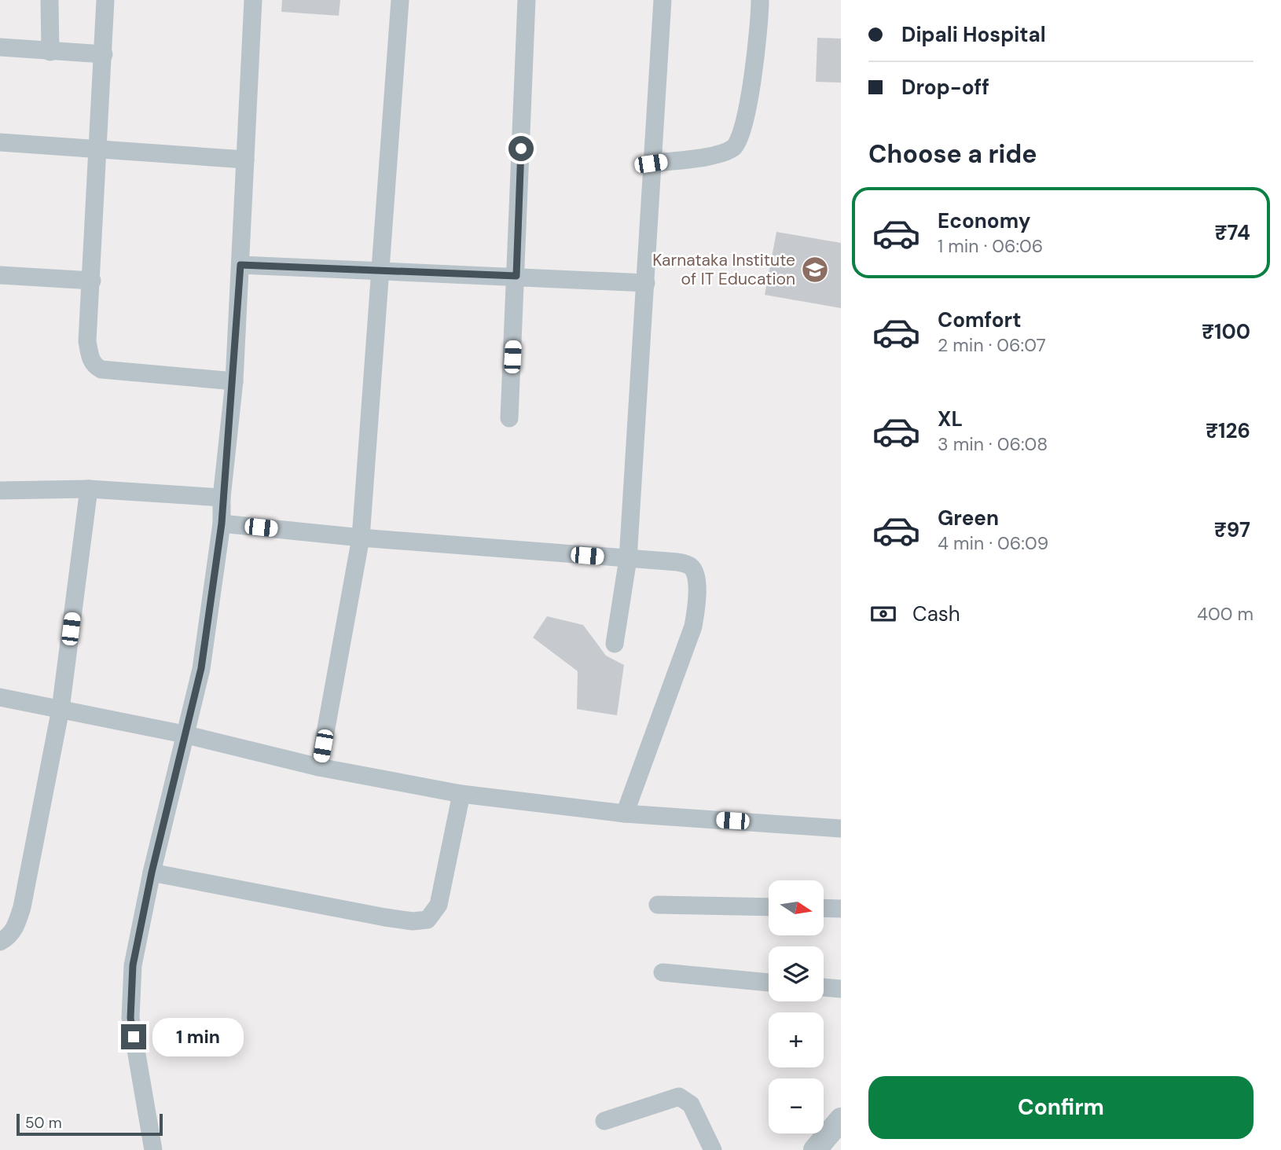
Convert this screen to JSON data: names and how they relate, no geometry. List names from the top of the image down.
{
  "places": {
    "school or university": ["Karnataka Institute of IT Education"]
  },
  "scale_bar": "50 m",
  "north": "right",
  "page": {
    "banner": ["Dipali Hospital", "Drop-off"],
    "heading": "Choose a ride",
    "list": [
      {
        "name": "Economy",
        "note": "1 min · 06:06",
        "value": "₹74"
      },
      {
        "name": "Comfort",
        "note": "2 min · 06:07",
        "value": "₹100"
      },
      {
        "name": "XL",
        "note": "3 min · 06:08",
        "value": "₹126"
      },
      {
        "name": "Green",
        "note": "4 min · 06:09",
        "value": "₹97"
      }
    ],
    "pay": ["Cash", "400 m"],
    "map_buttons": ["+", "−"],
    "bubble": "1 min",
    "buttons": "Confirm",
    "scale": "50 m"
  }
}
